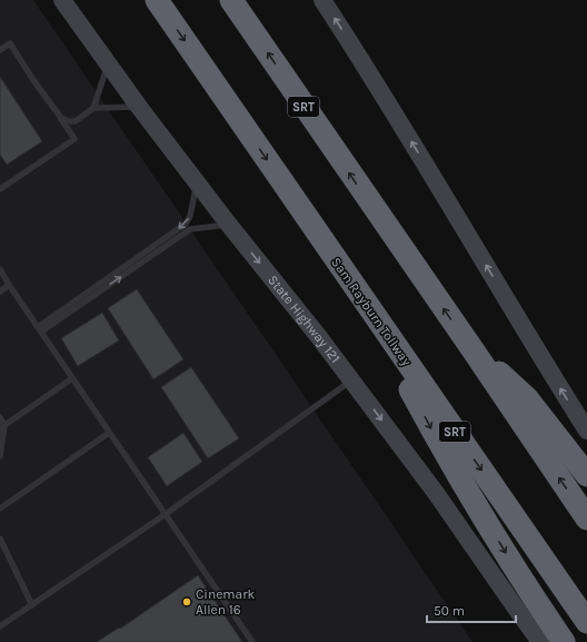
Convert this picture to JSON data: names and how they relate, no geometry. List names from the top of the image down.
{
  "streets": {
    "highway": ["SRT", "Sam Rayburn Tollway"],
    "main road": ["State Highway 121"]
  },
  "one_way": ["State Highway 121"],
  "places": ["Cinemark Allen 16"],
  "scale_bar": "50 m"
}
